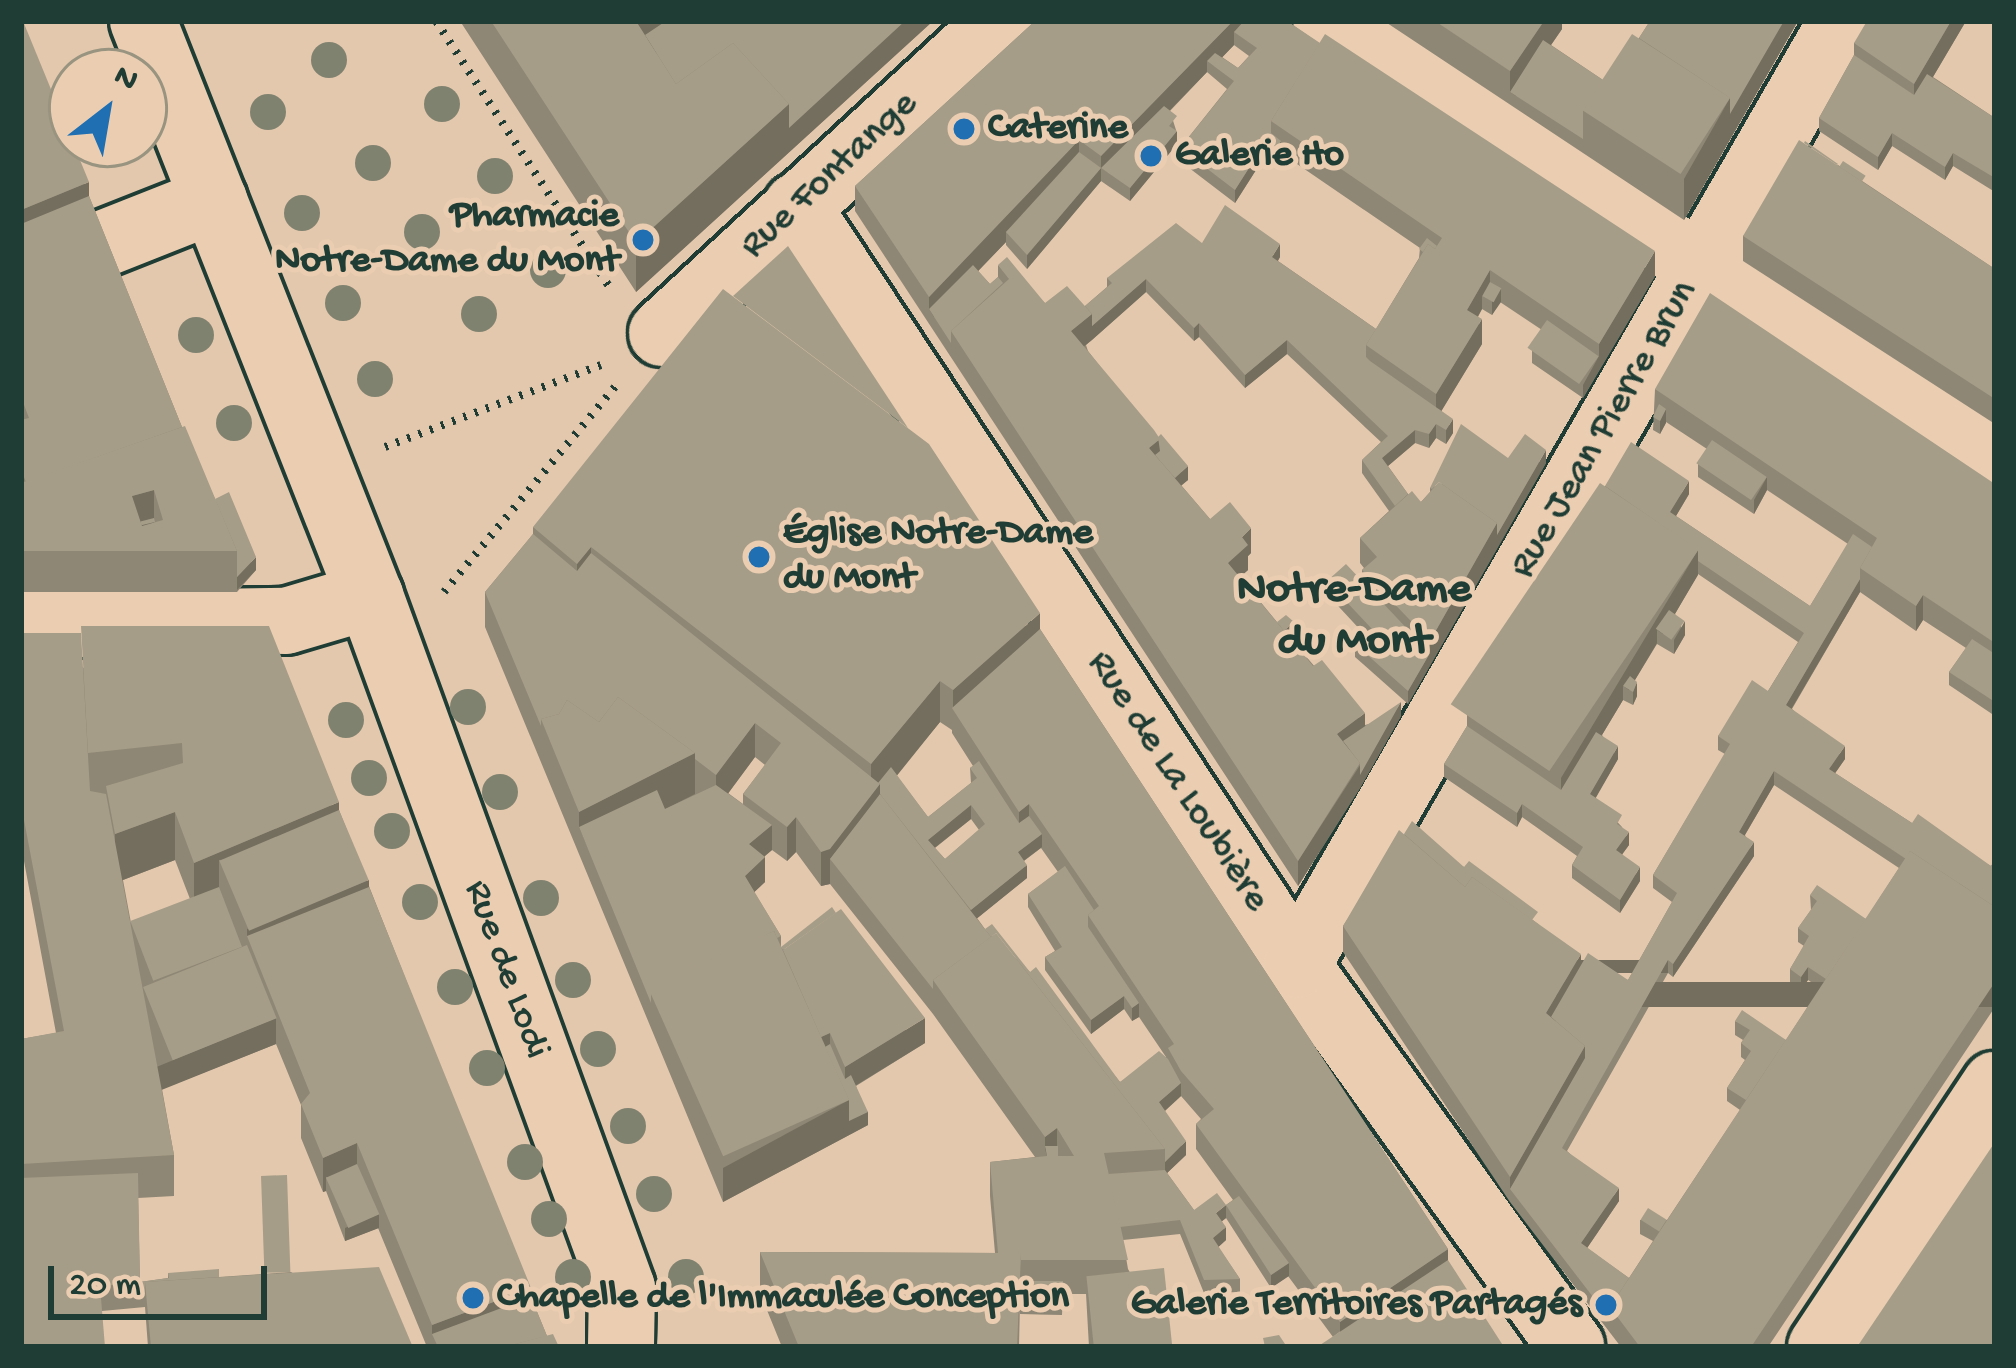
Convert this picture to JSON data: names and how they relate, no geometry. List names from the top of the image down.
{
  "streets": {
    "street": [
      "Rue Fontange",
      "Rue Jean Pierre Brun",
      "Rue de La Loubière",
      "Rue de Lodi"
    ]
  },
  "crossings": [
    ["Rue Fontange", "Rue de La Loubière"],
    ["Rue Jean Pierre Brun", "Rue de La Loubière"]
  ],
  "districts": ["Notre-Dame du Mont"],
  "places": [
    "Caterine",
    "Galerie Ho",
    "Pharmacie Notre-Dame du Mont",
    "Église Notre-Dame du Mont",
    "Chapelle de l'Immaculée Conception",
    "Galerie Territoires Partagés"
  ],
  "scale_bar": "20 m",
  "north": "top right"
}
